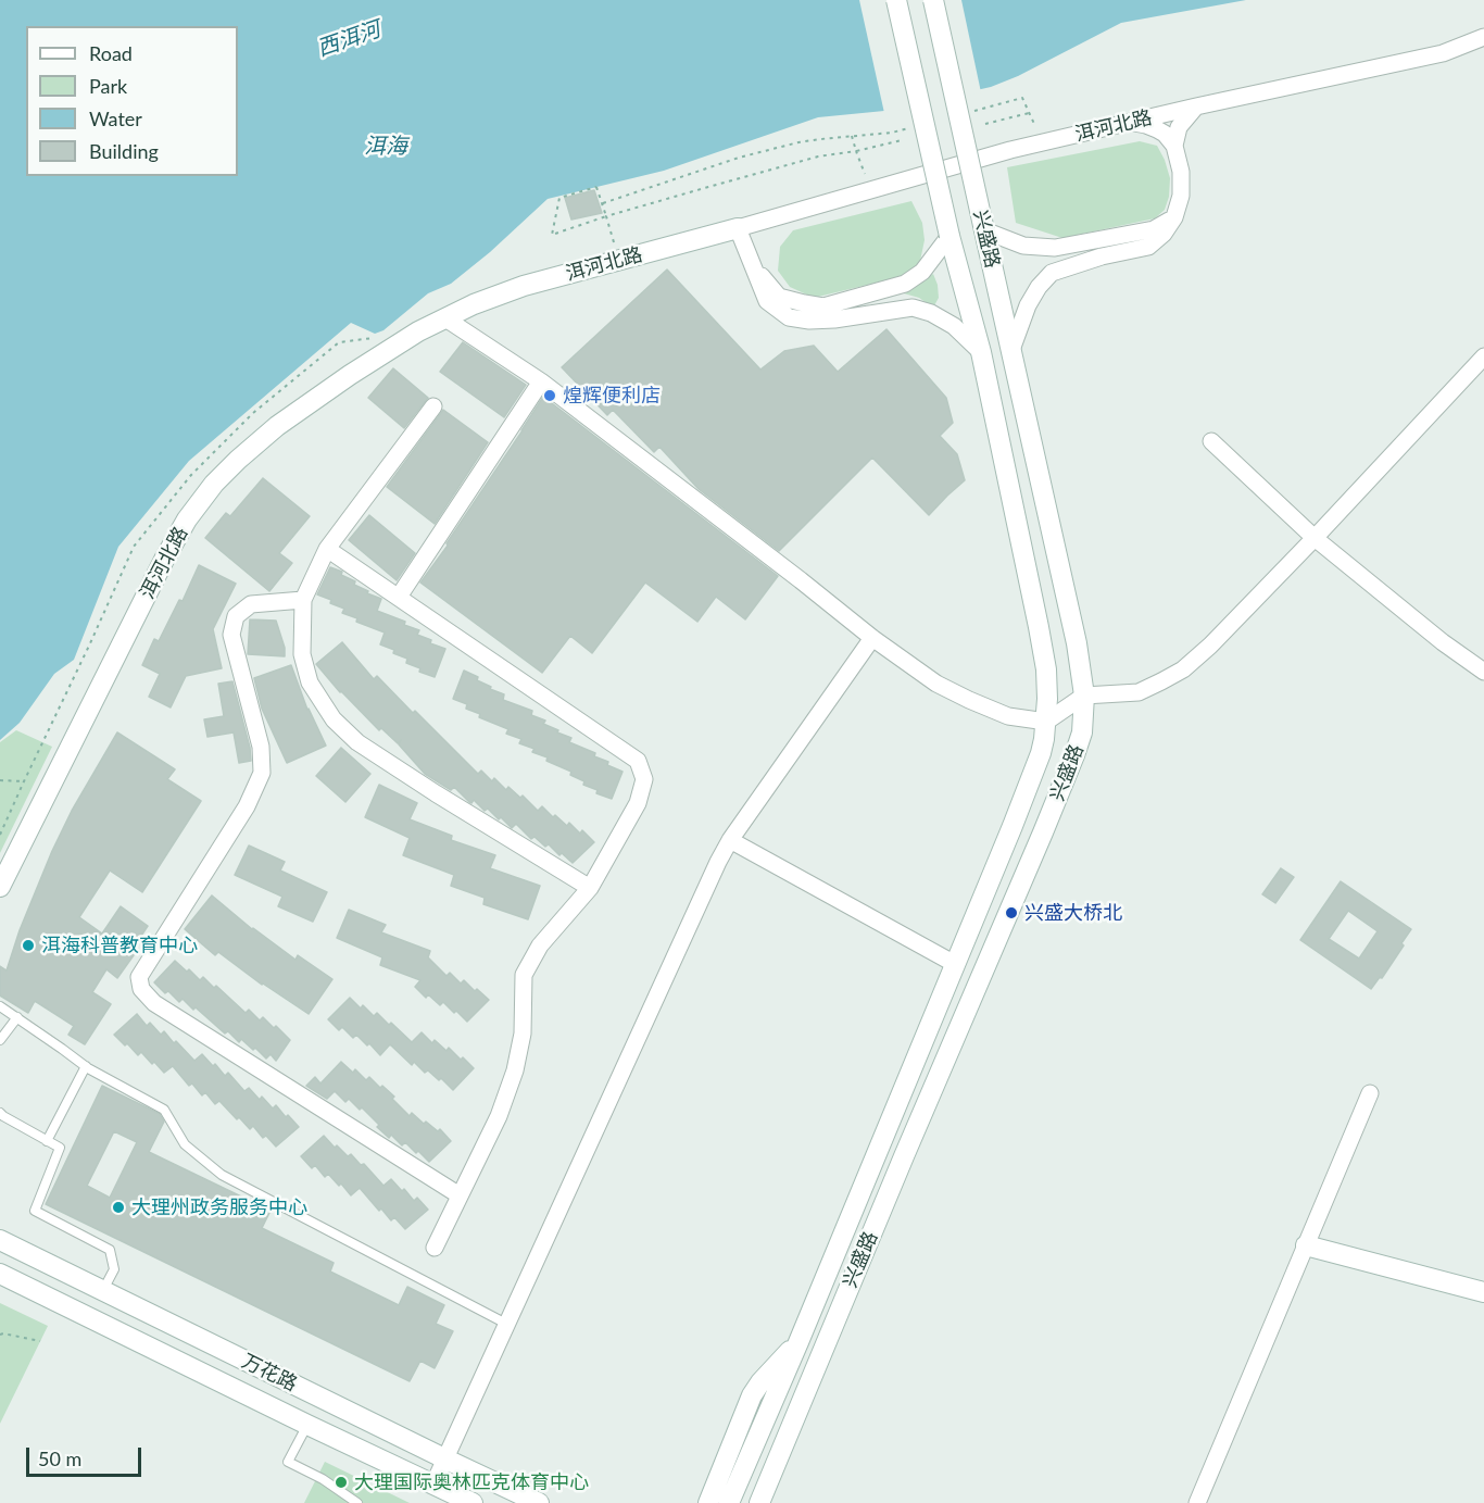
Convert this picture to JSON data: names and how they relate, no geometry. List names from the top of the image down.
{
  "streets": {
    "street": ["洱河北路", "兴盛路", "万花路"]
  },
  "water": ["西洱河", "洱海"],
  "places": [
    "煌辉便利店",
    "兴盛大桥北",
    "洱海科普教育中心",
    "大理州政务服务中心",
    "大理国际奥林匹克体育中心"
  ],
  "legend": [
    "Road",
    "Park",
    "Water",
    "Building"
  ],
  "scale_bar": "50 m"
}
